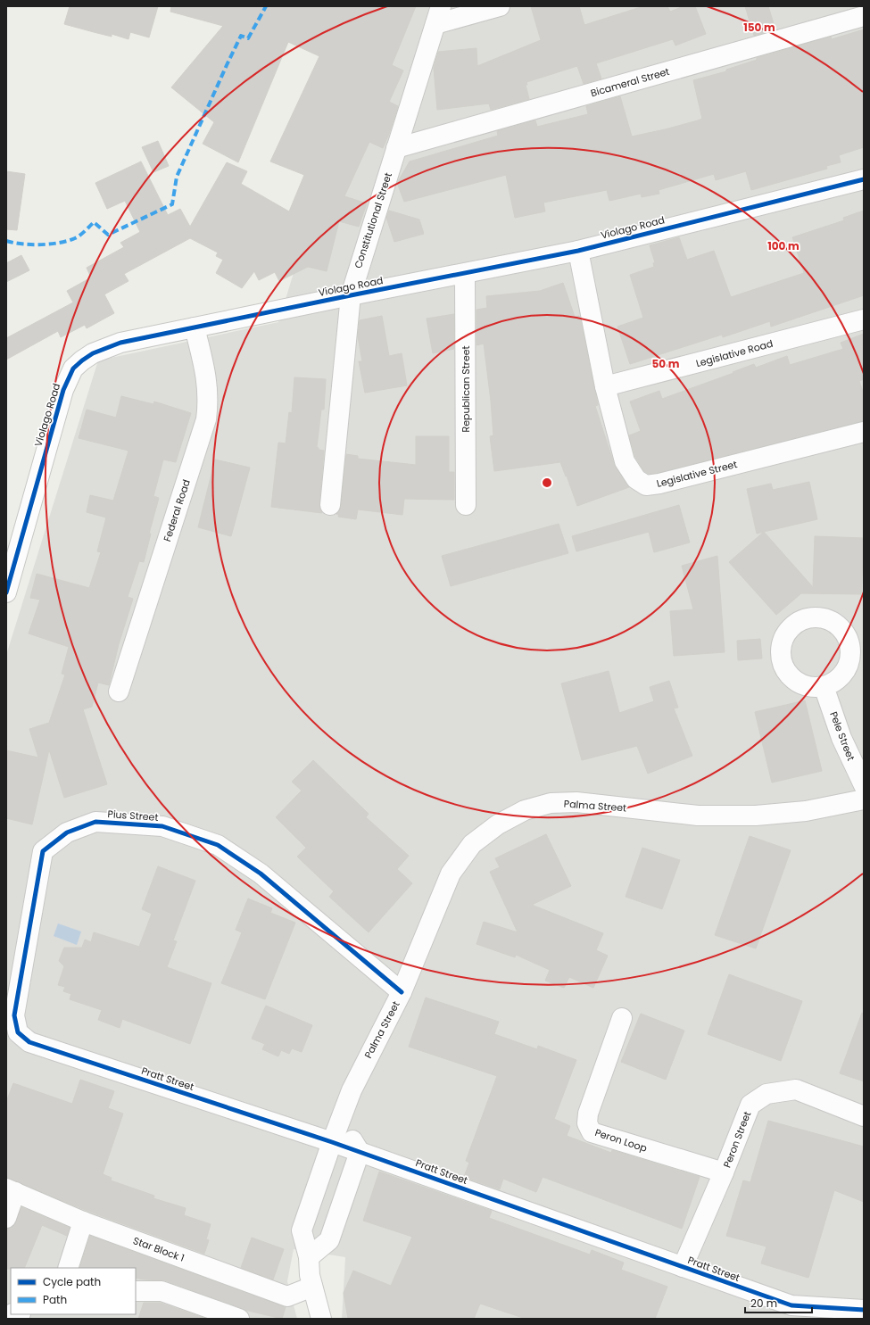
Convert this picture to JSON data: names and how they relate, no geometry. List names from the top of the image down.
{
  "streets": {
    "street": [
      "Bicameral Street",
      "Constitutional Street",
      "Violago Road",
      "Legislative Road",
      "Republican Street",
      "Legislative Street",
      "Federal Road",
      "Pele Street",
      "Palma Street",
      "Pius Street",
      "Pratt Street",
      "Peron Street",
      "Peron Loop",
      "Star Block 1"
    ]
  },
  "crossings": [
    ["Bicameral Street", "Constitutional Street"],
    ["Constitutional Street", "Violago Road"],
    ["Violago Road", "Republican Street"],
    ["Violago Road", "Legislative Street"],
    ["Violago Road", "Federal Road"],
    ["Legislative Road", "Legislative Street"],
    ["Palma Street", "Pius Street"],
    ["Palma Street", "Pratt Street"],
    ["Palma Street", "Star Block 1"],
    ["Pius Street", "Pratt Street"],
    ["Pratt Street", "Peron Street"],
    ["Peron Street", "Peron Loop"]
  ],
  "legend": ["Cycle path", "Path"],
  "scale_bar": "20 m",
  "rings": ["150 m", "100 m", "50 m"]
}
